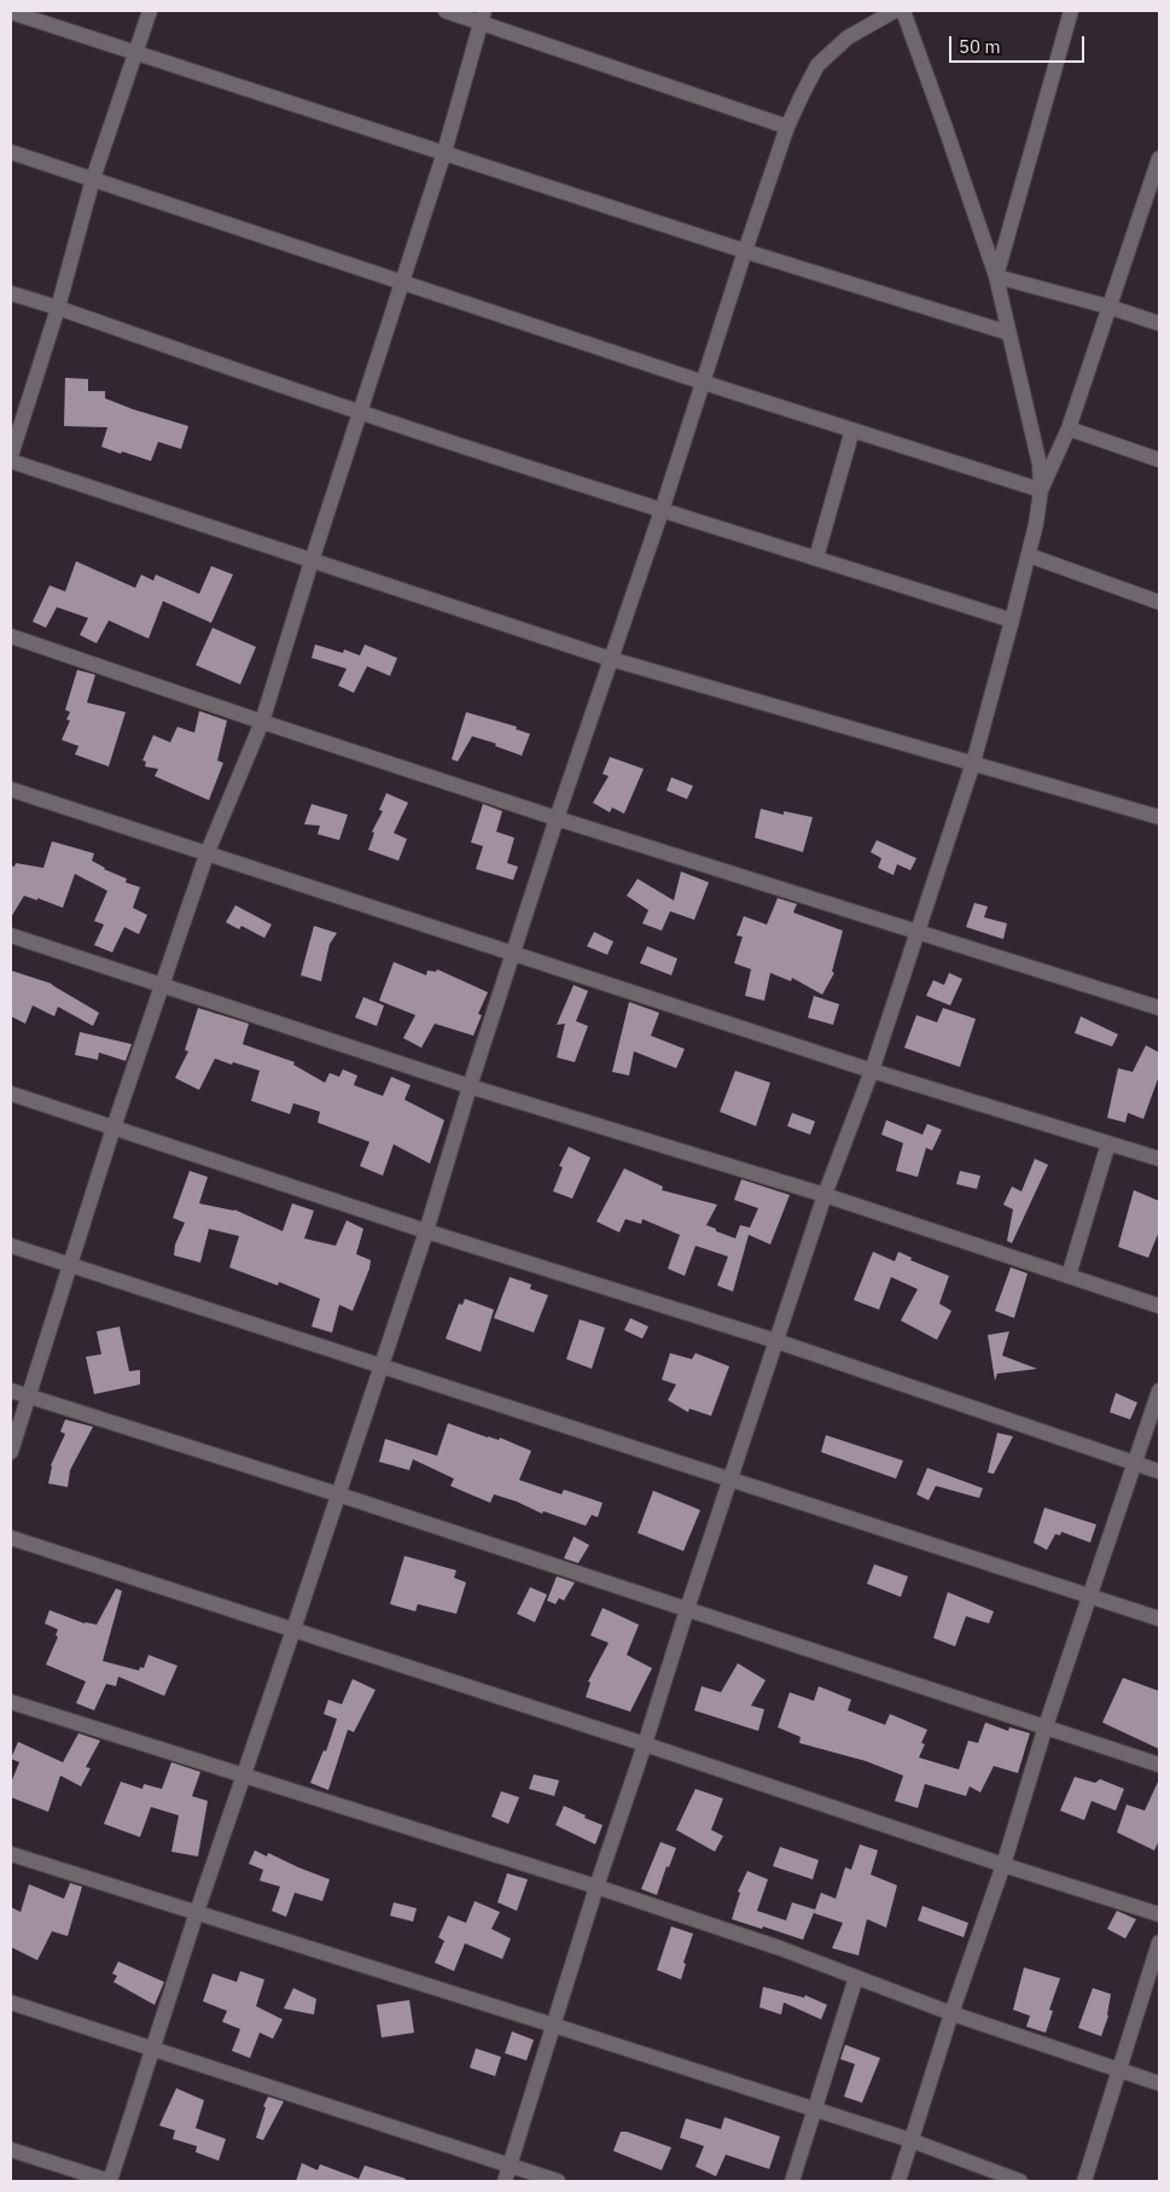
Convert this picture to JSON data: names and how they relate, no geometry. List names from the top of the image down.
{
  "scale_bar": "50 m"
}
